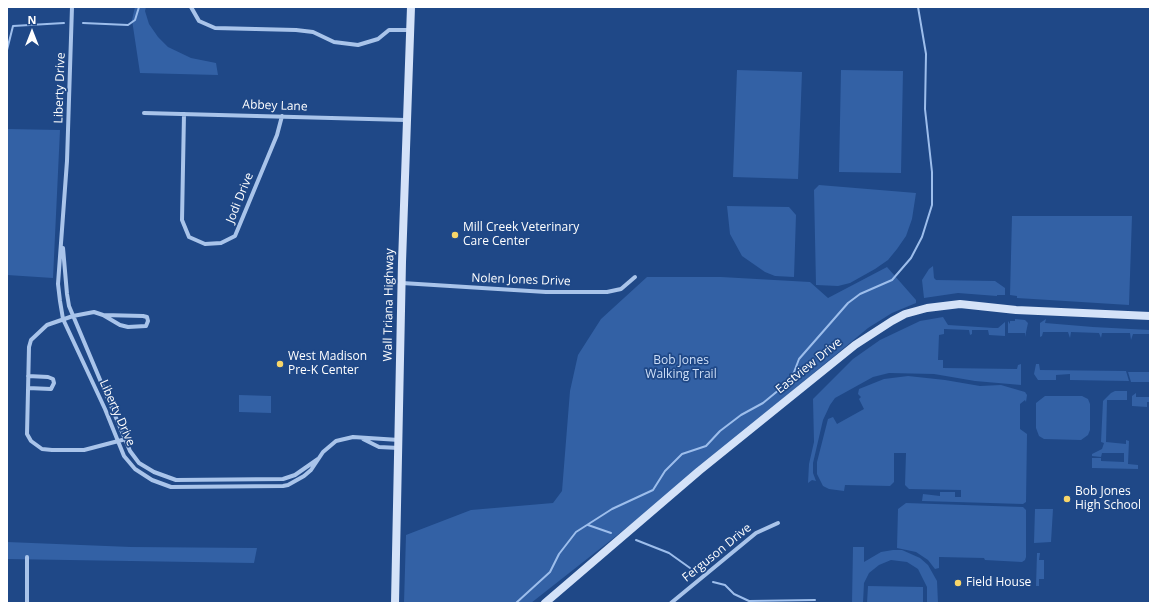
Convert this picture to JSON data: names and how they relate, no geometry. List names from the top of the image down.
{
  "streets": {
    "street": [
      "Liberty Drive",
      "Abbey Lane",
      "Jodi Drive",
      "Nolen Jones Drive",
      "Wall Triana Highway",
      "Eastview Drive",
      "Ferguson Drive"
    ]
  },
  "crossings": [
    ["Liberty Drive", "Wall Triana Highway"],
    ["Abbey Lane", "Jodi Drive"],
    ["Abbey Lane", "Wall Triana Highway"],
    ["Nolen Jones Drive", "Wall Triana Highway"]
  ],
  "parks": ["Bob Jones Walking Trail"],
  "places": [
    "Mill Creek Veterinary Care Center",
    "West Madison Pre-K Center",
    "Bob Jones High School",
    "Field House"
  ],
  "north": "top"
}
